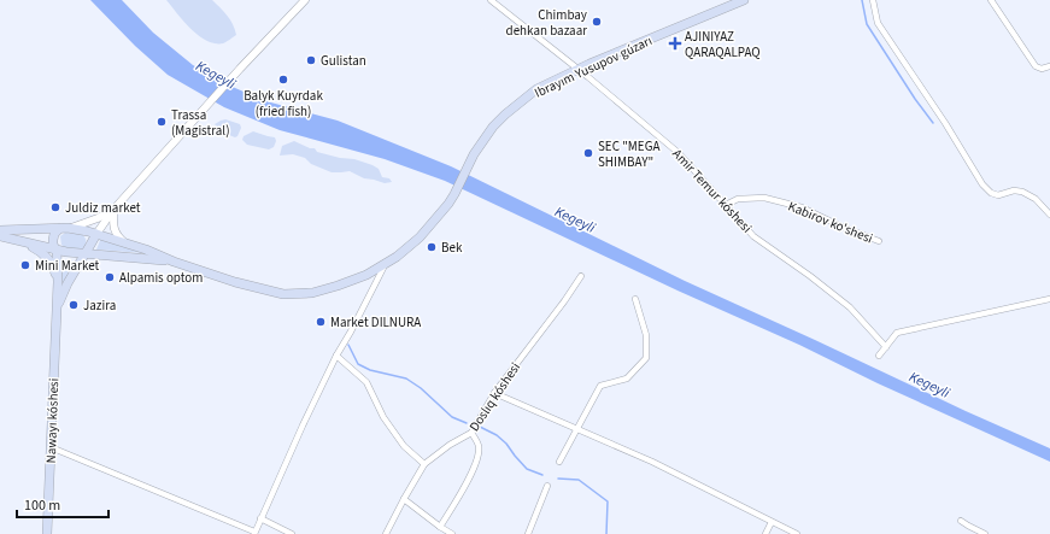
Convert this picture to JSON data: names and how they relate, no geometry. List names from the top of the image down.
{
  "streets": {
    "main road": ["Ibrayım Yusupov gúzarı", "Nawayı kóshesi"],
    "street": ["Amir Temur kóshesi", "Kabirov ko'shesi", "Doslıq kóshesi"]
  },
  "crossings": [
    ["Ibrayım Yusupov gúzarı", "Amir Temur kóshesi"],
    ["Amir Temur kóshesi", "Kabirov ko'shesi"]
  ],
  "water": ["Kegeyli"],
  "places": {
    "other": [
      "Chimbay dehkan bazaar",
      "Gulistan",
      "Balyk Kuyrdak (fried fish)",
      "Trassa (Magistral)",
      "SEC \"MEGA SHIMBAY\"",
      "Juldiz market",
      "Bek",
      "Mini Market",
      "Alpamis optom",
      "Jazira",
      "Market DILNURA"
    ],
    "health": ["AJINIYAZ QARAQALPAQ"]
  },
  "scale_bar": "100 m"
}
